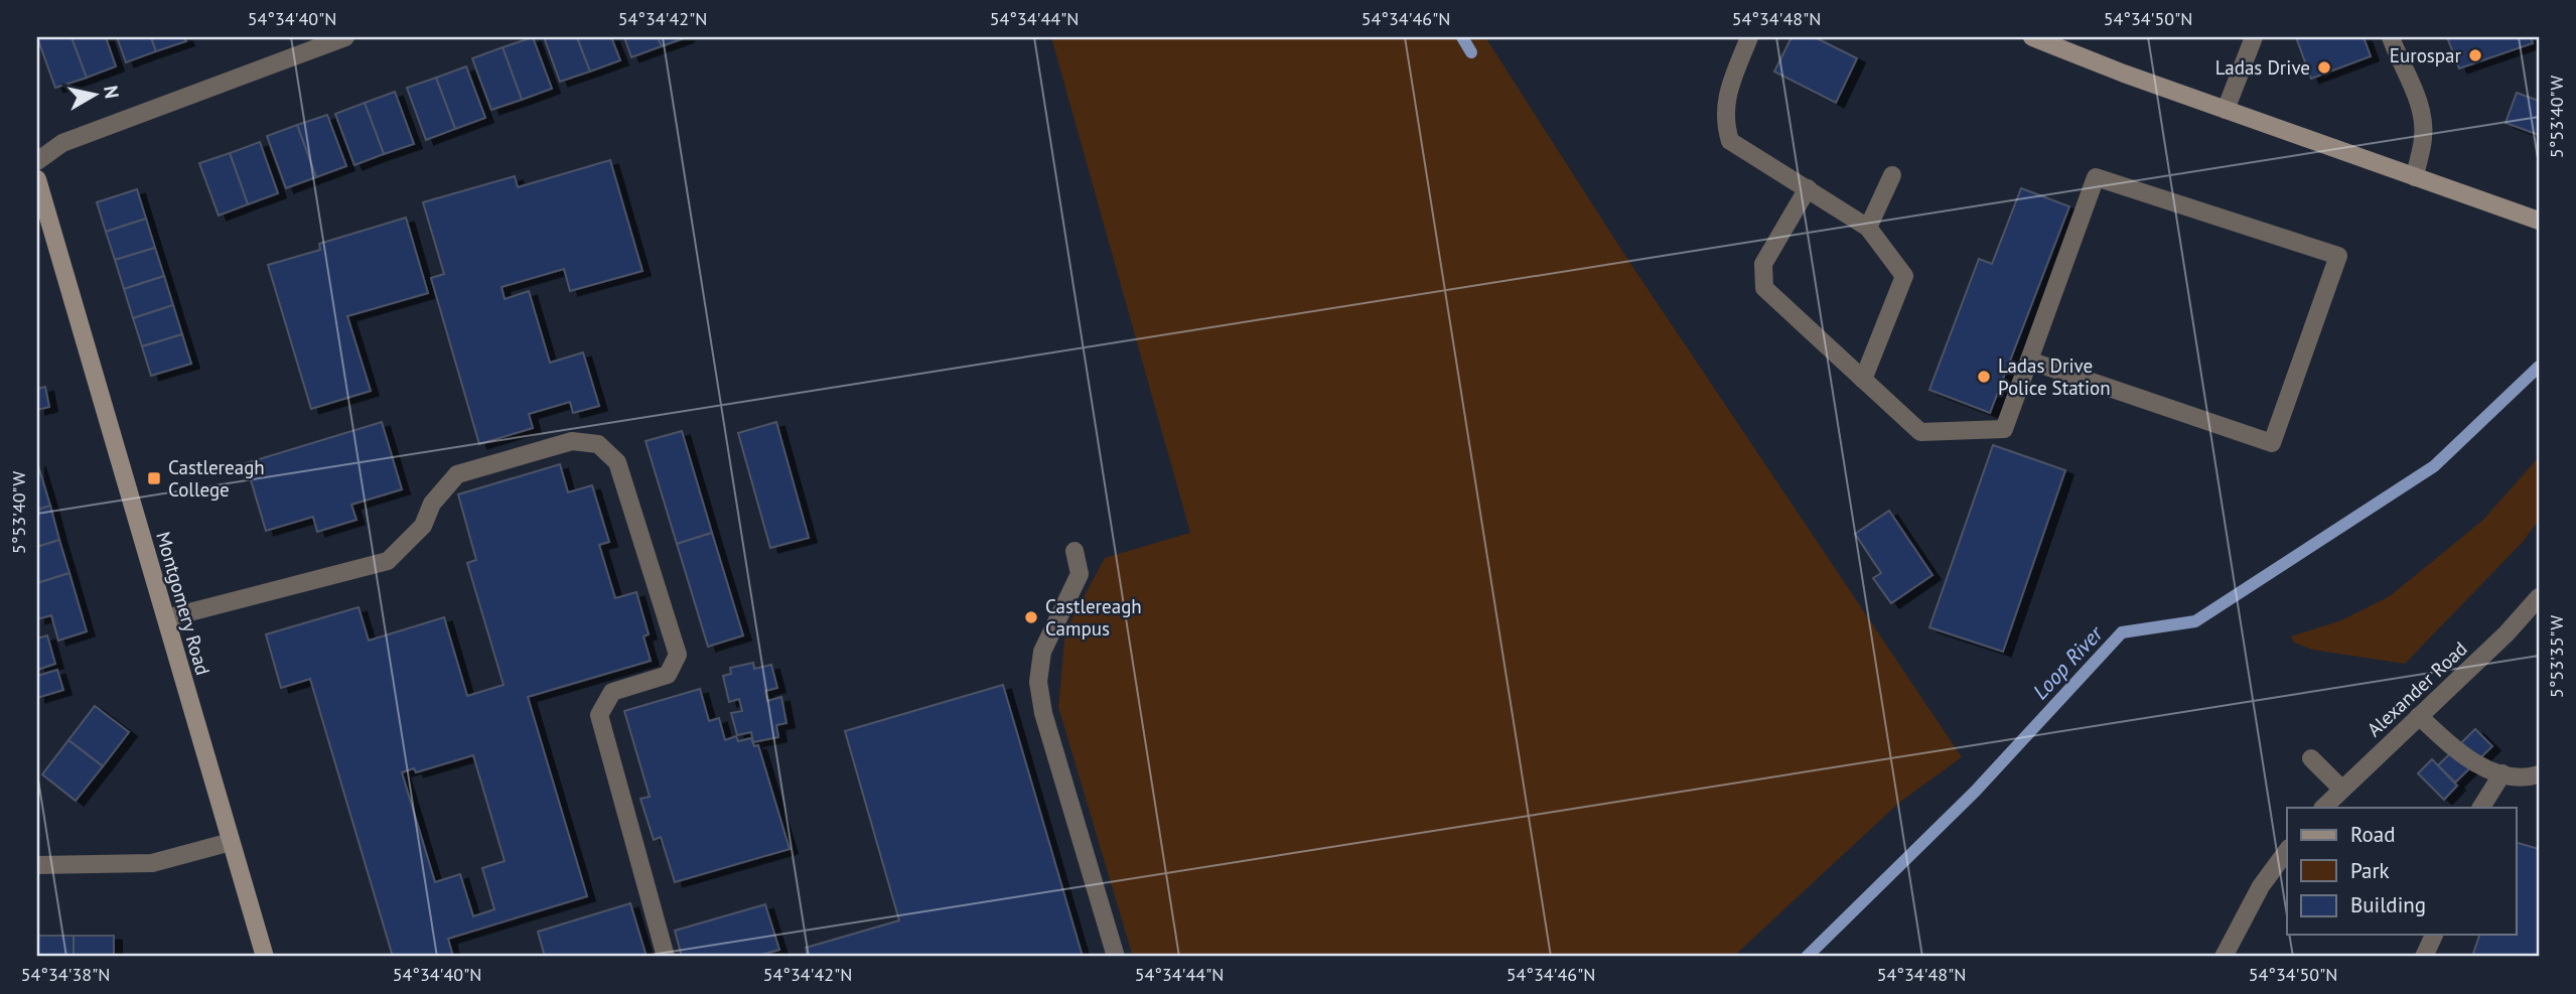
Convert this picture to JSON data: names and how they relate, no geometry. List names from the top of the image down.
{
  "streets": {
    "street": ["Montgomery Road", "Alexander Road"]
  },
  "water": ["Loop River"],
  "places": {
    "other": [
      "Eurospar",
      "Ladas Drive",
      "Ladas Drive Police Station",
      "Castlereagh Campus"
    ],
    "transit": ["Castlereagh College"]
  },
  "legend": ["Road", "Park", "Building"],
  "north": "right",
  "coordinates": [
    "54°34'40\"N",
    "54°34'42\"N",
    "54°34'44\"N",
    "54°34'46\"N",
    "54°34'48\"N",
    "54°34'50\"N",
    "5°53'40\"W",
    "5°53'35\"W",
    "54°34'38\"N"
  ]
}
